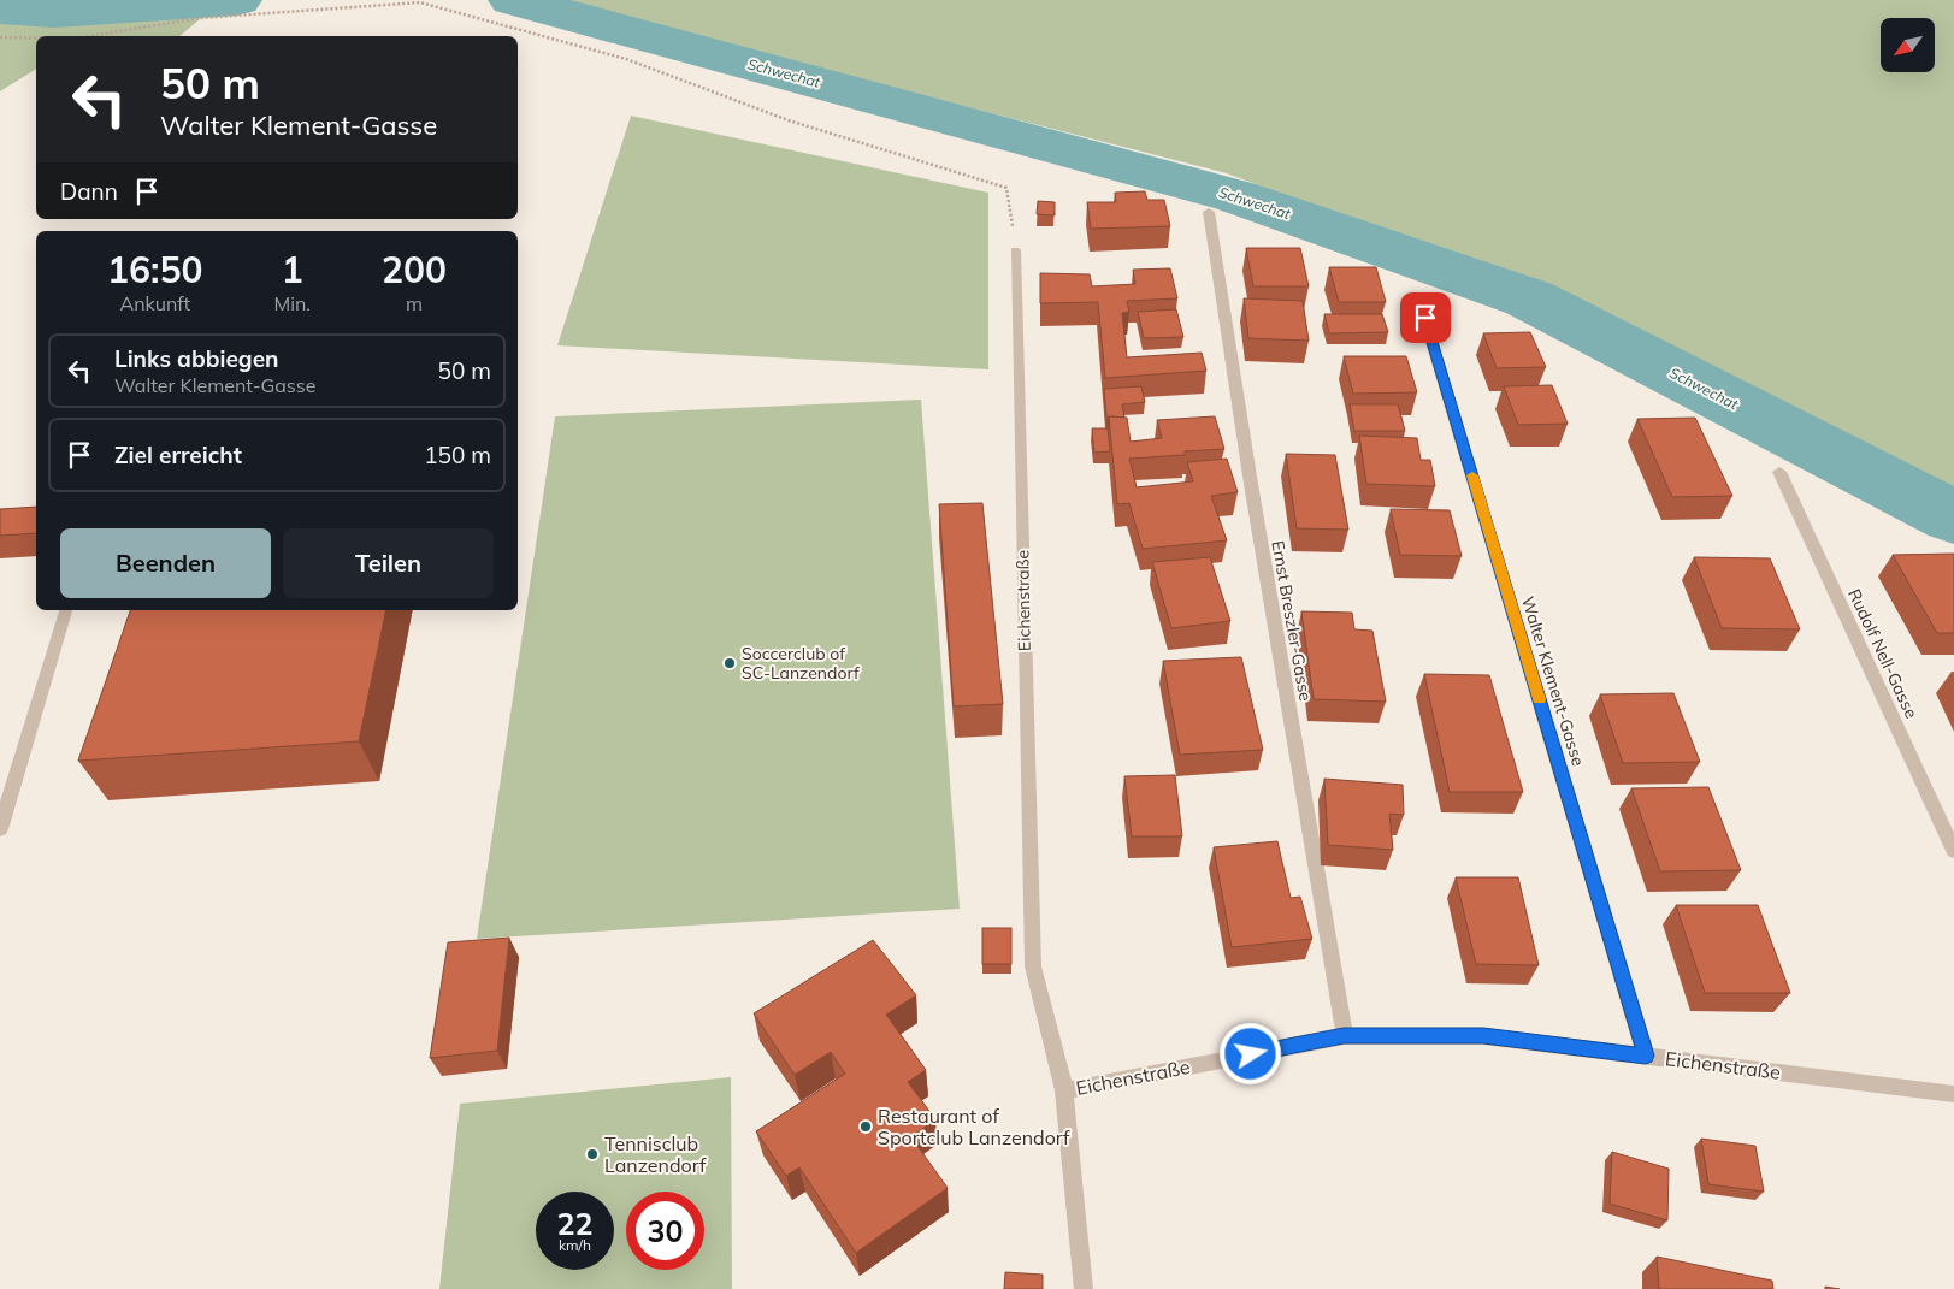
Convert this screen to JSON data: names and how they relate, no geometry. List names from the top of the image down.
{
  "streets": {
    "street": [
      "Eichenstraße",
      "Ernst Breszler-Gasse",
      "Rudolf Nell-Gasse",
      "Walter Klement-Gasse"
    ]
  },
  "crossings": [
    ["Eichenstraße", "Ernst Breszler-Gasse"],
    ["Eichenstraße", "Walter Klement-Gasse"]
  ],
  "water": ["Schwechat"],
  "places": ["Soccerclub of SC-Lanzendorf", "Restaurant of Sportclub Lanzendorf", "Tennisclub Lanzendorf"],
  "north": "bottom left",
  "page": {
    "turn": ["50 m", "Walter Klement-Gasse"],
    "then": "Dann",
    "eta": [
      "16:50",
      "Ankunft",
      "1",
      "Min.",
      "200",
      "m"
    ],
    "list": [
      {
        "name": "Links abbiegen",
        "note": "Walter Klement-Gasse",
        "value": "50 m"
      },
      {
        "name": "Ziel erreicht",
        "value": "150 m"
      }
    ],
    "buttons": ["Beenden", "Teilen"],
    "speed": "22 km/h",
    "limit": "30"
  }
}
